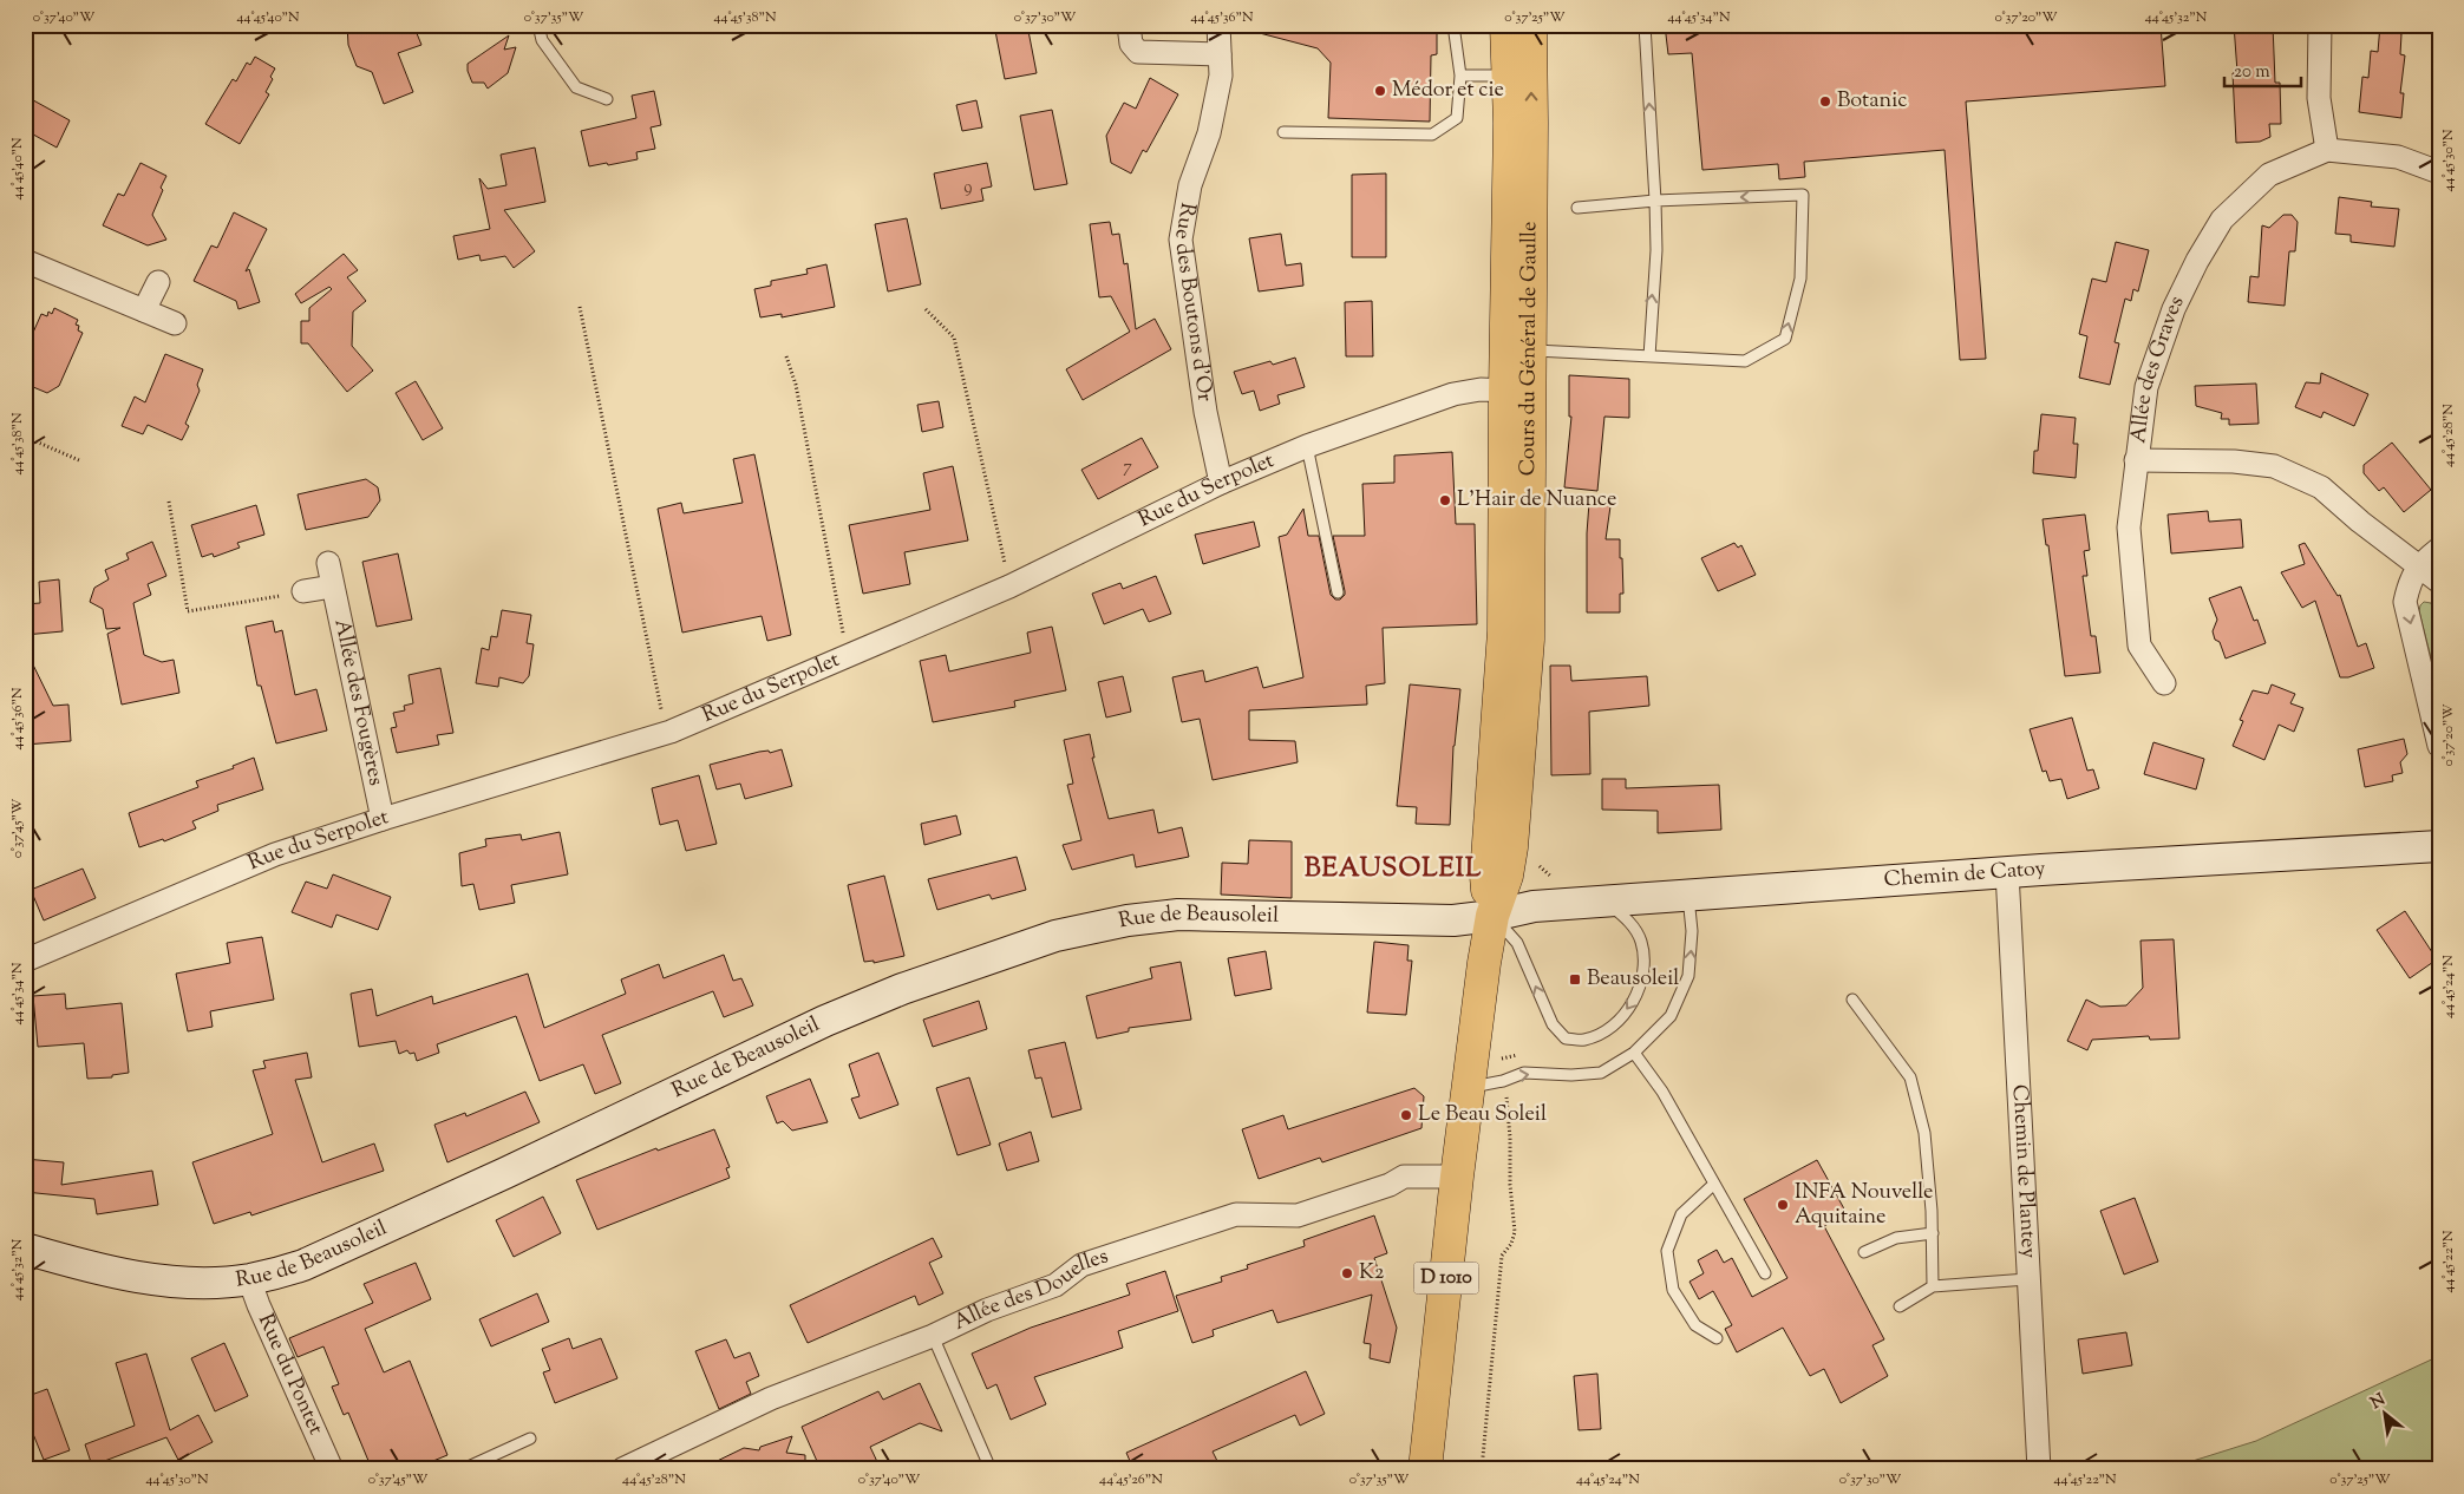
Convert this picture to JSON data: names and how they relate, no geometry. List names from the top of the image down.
{
  "streets": {
    "main road": ["Cours du Général de Gaulle", "D 1010"],
    "street": [
      "Rue des Boutons d'Or",
      "Allée des Graves",
      "Rue du Serpolet",
      "Allée des Fougères",
      "Chemin de Catoy",
      "Rue de Beausoleil",
      "Chemin de Plantey",
      "Allée des Douelles",
      "Rue du Pontet"
    ]
  },
  "crossings": [
    ["Rue des Boutons d'Or", "Rue du Serpolet"],
    ["Cours du Général de Gaulle", "Rue du Serpolet"],
    ["Cours du Général de Gaulle", "Chemin de Catoy"],
    ["Cours du Général de Gaulle", "Rue de Beausoleil"],
    ["Cours du Général de Gaulle", "Allée des Douelles"],
    ["Rue du Serpolet", "Allée des Fougères"],
    ["Chemin de Catoy", "Rue de Beausoleil"],
    ["Chemin de Catoy", "Chemin de Plantey"],
    ["Rue de Beausoleil", "Rue du Pontet"]
  ],
  "districts": ["BEAUSOLEIL"],
  "places": {
    "other": [
      "Médor et cie",
      "Botanic",
      "L'Hair de Nuance",
      "Le Beau Soleil",
      "INFA Nouvelle Aquitaine",
      "K2"
    ],
    "transit": ["Beausoleil"]
  },
  "house_numbers": ["9", "7"],
  "scale_bar": "20 m",
  "north": "top left",
  "coordinates": [
    "0°37'40\"W",
    "44°45'40\"N",
    "0°37'35\"W",
    "44°45'38\"N",
    "0°37'30\"W",
    "44°45'36\"N",
    "0°37'25\"W",
    "44°45'34\"N",
    "0°37'20\"W",
    "44°45'32\"N",
    "44°45'30\"N",
    "44°45'28\"N",
    "0°37'45\"W",
    "44°45'24\"N",
    "44°45'22\"N",
    "44°45'26\"N"
  ]
}
